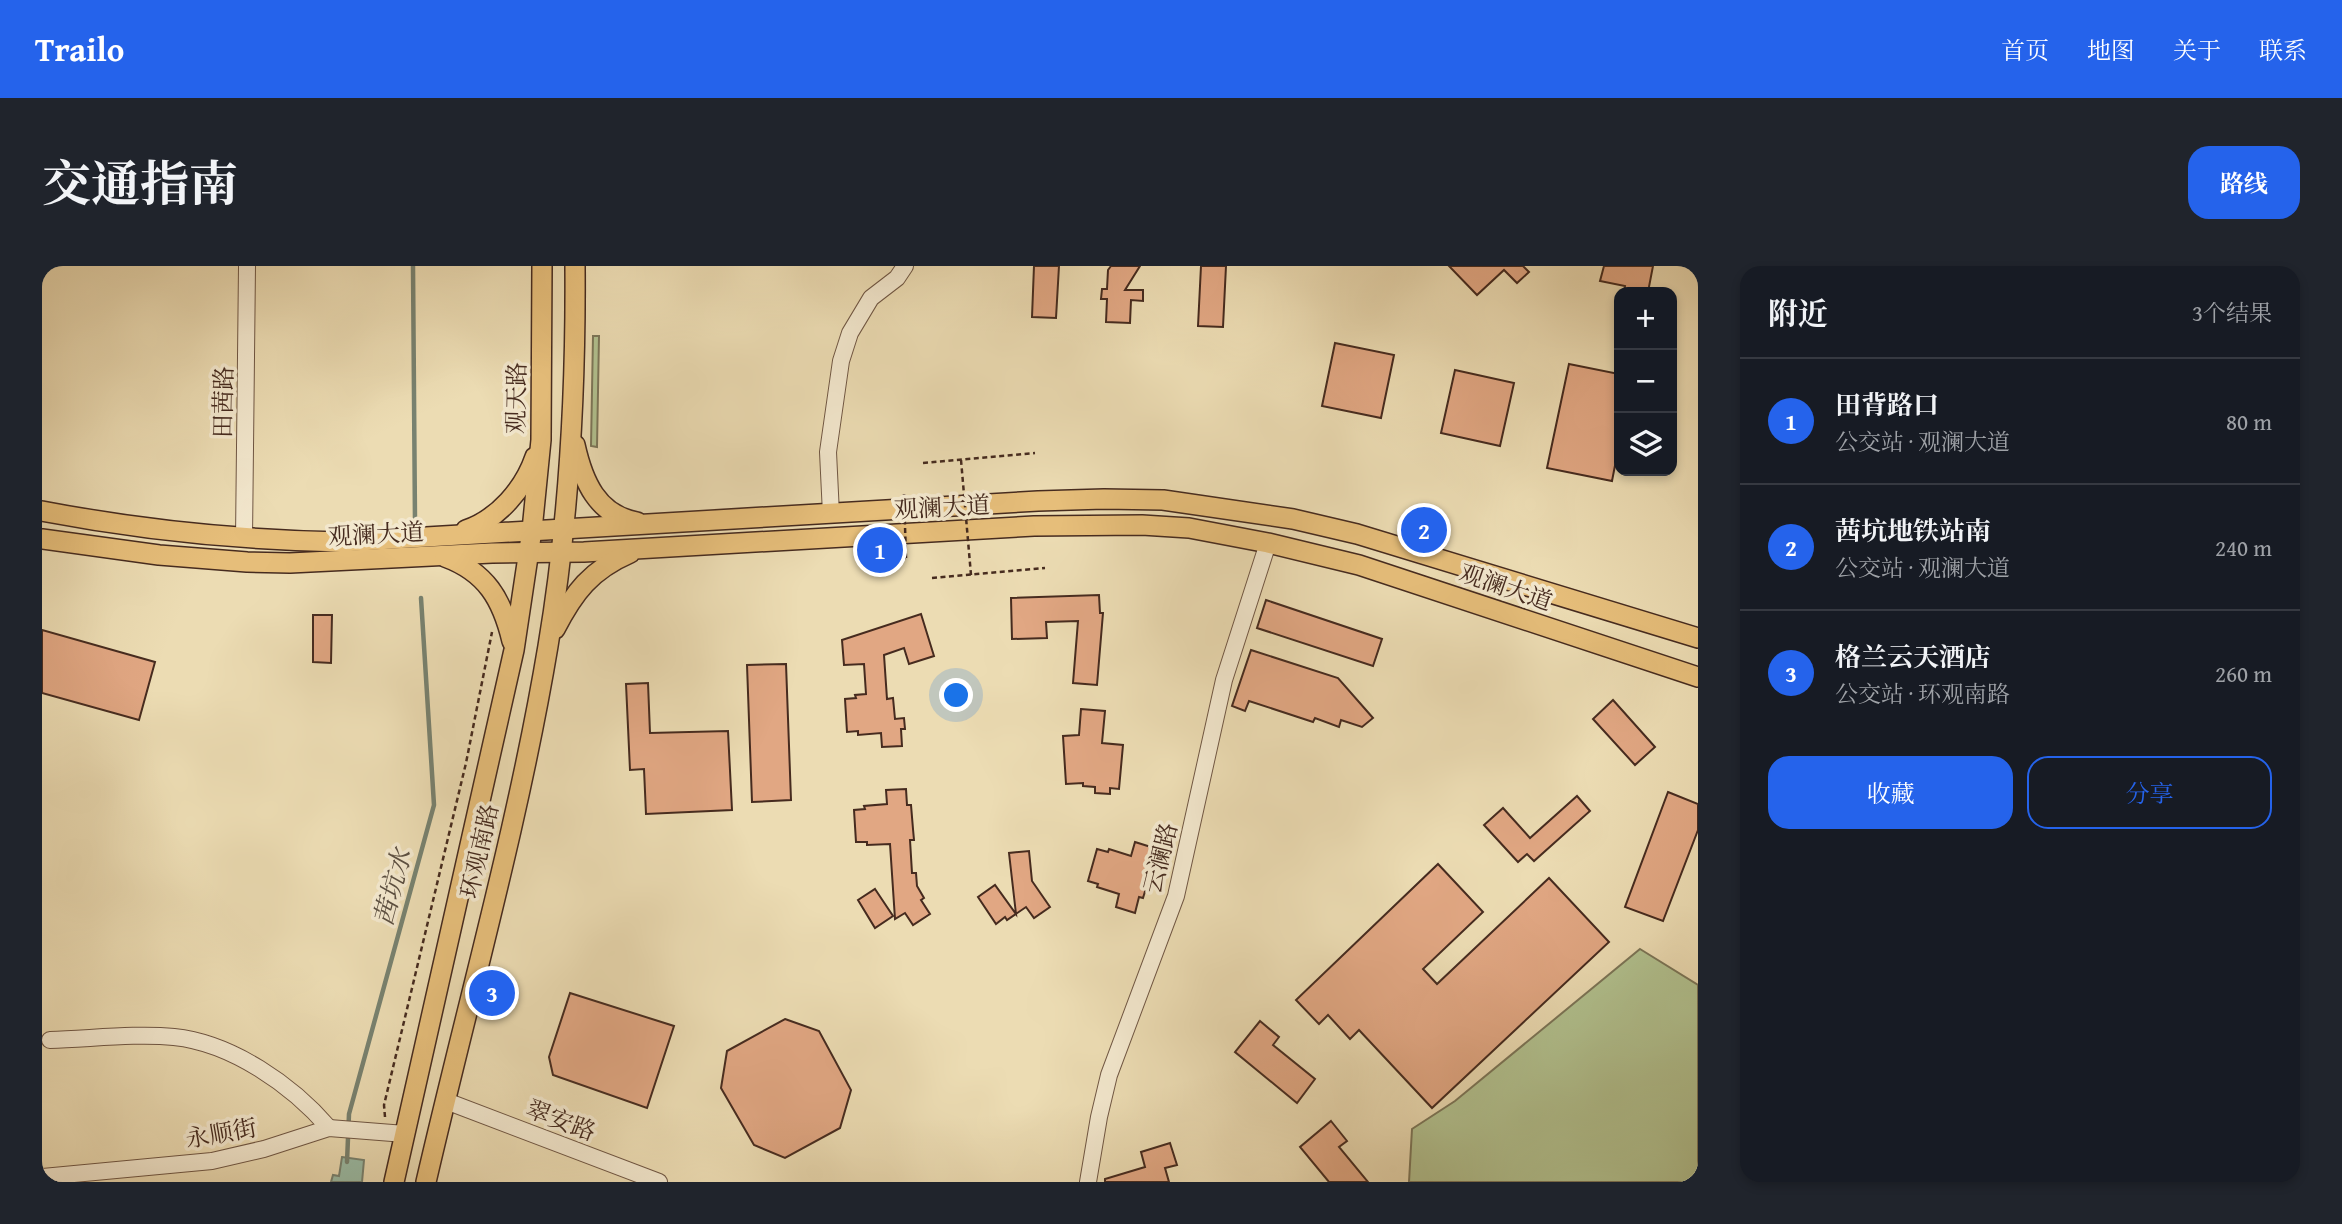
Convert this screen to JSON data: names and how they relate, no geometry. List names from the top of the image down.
{
  "streets": {
    "main road": ["观天路", "观澜大道", "环观南路"],
    "street": [
      "田茜路",
      "云澜路",
      "翠安路",
      "永顺街"
    ]
  },
  "crossings": [
    ["观天路", "观澜大道"],
    ["观天路", "环观南路"],
    ["田茜路", "观澜大道"],
    ["观澜大道", "环观南路"],
    ["观澜大道", "云澜路"],
    ["环观南路", "翠安路"],
    ["环观南路", "永顺街"]
  ],
  "water": ["茜坑水"],
  "page": {
    "header": "Trailo",
    "nav": [
      "首页",
      "地图",
      "关于",
      "联系"
    ],
    "title": "交通指南",
    "buttons": [
      "路线",
      ["收藏", "分享"]
    ],
    "heading": ["附近", "3个结果"],
    "map_buttons": ["+", "−"],
    "list": [
      {
        "mark": "1",
        "name": "田背路口",
        "note": "公交站 · 观澜大道",
        "value": "80 m"
      },
      {
        "mark": "2",
        "name": "茜坑地铁站南",
        "note": "公交站 · 观澜大道",
        "value": "240 m"
      },
      {
        "mark": "3",
        "name": "格兰云天酒店",
        "note": "公交站 · 环观南路",
        "value": "260 m"
      }
    ],
    "pins": ["2", "1", "3"]
  }
}
